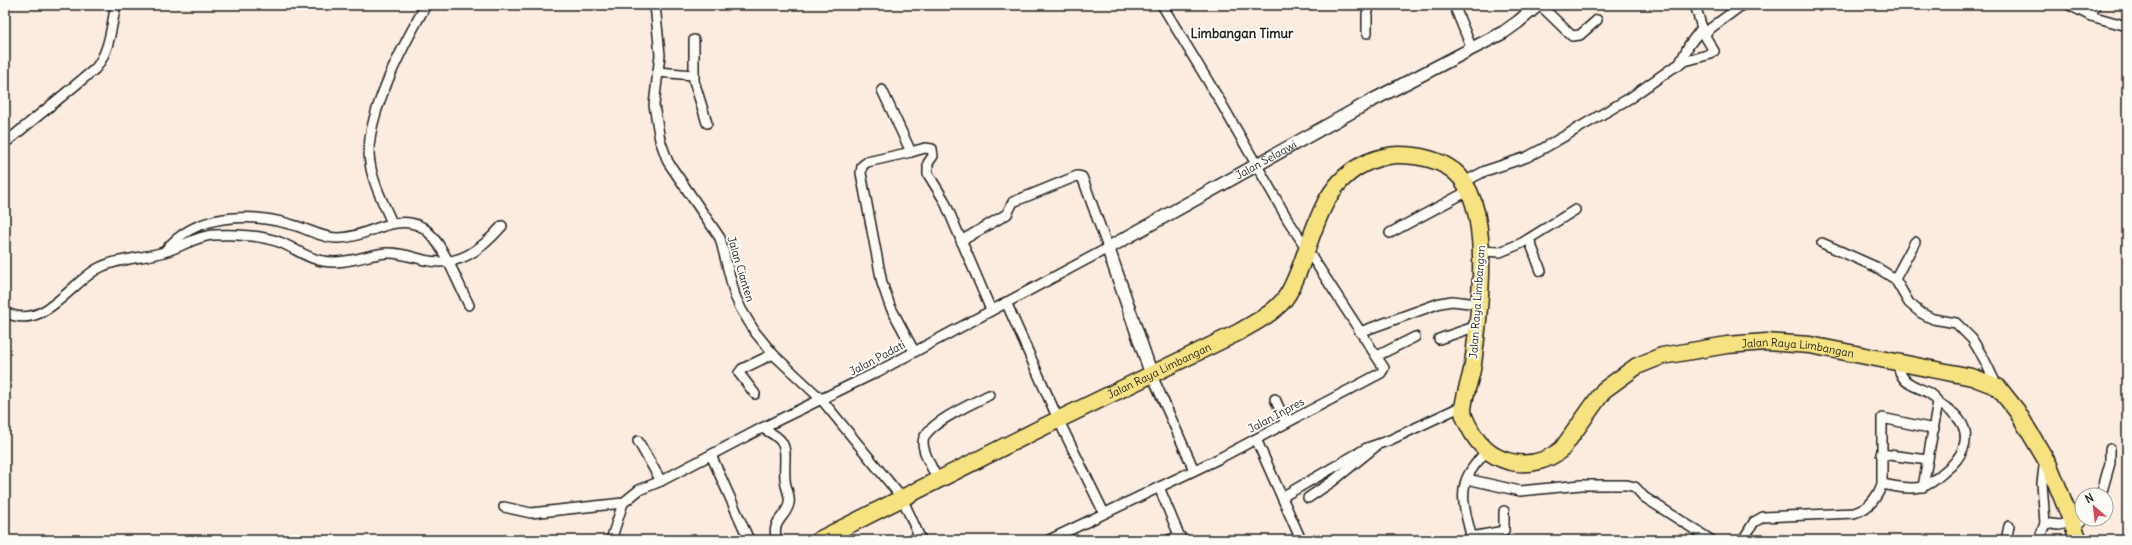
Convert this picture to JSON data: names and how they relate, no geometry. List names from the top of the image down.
{
  "streets": {
    "highway": ["Jalan Raya Limbangan"],
    "street": [
      "Jalan Selaawi",
      "Jalan Cianten",
      "Jalan Padati",
      "Jalan Inpres"
    ]
  },
  "crossings": [
    ["Jalan Selaawi", "Jalan Padati"],
    ["Jalan Selaawi", "Jalan Inpres"],
    ["Jalan Cianten", "Jalan Raya Limbangan"],
    ["Jalan Cianten", "Jalan Padati"],
    ["Jalan Raya Limbangan", "Jalan Inpres"]
  ],
  "districts": ["Limbangan Timur"],
  "north": "top left"
}
